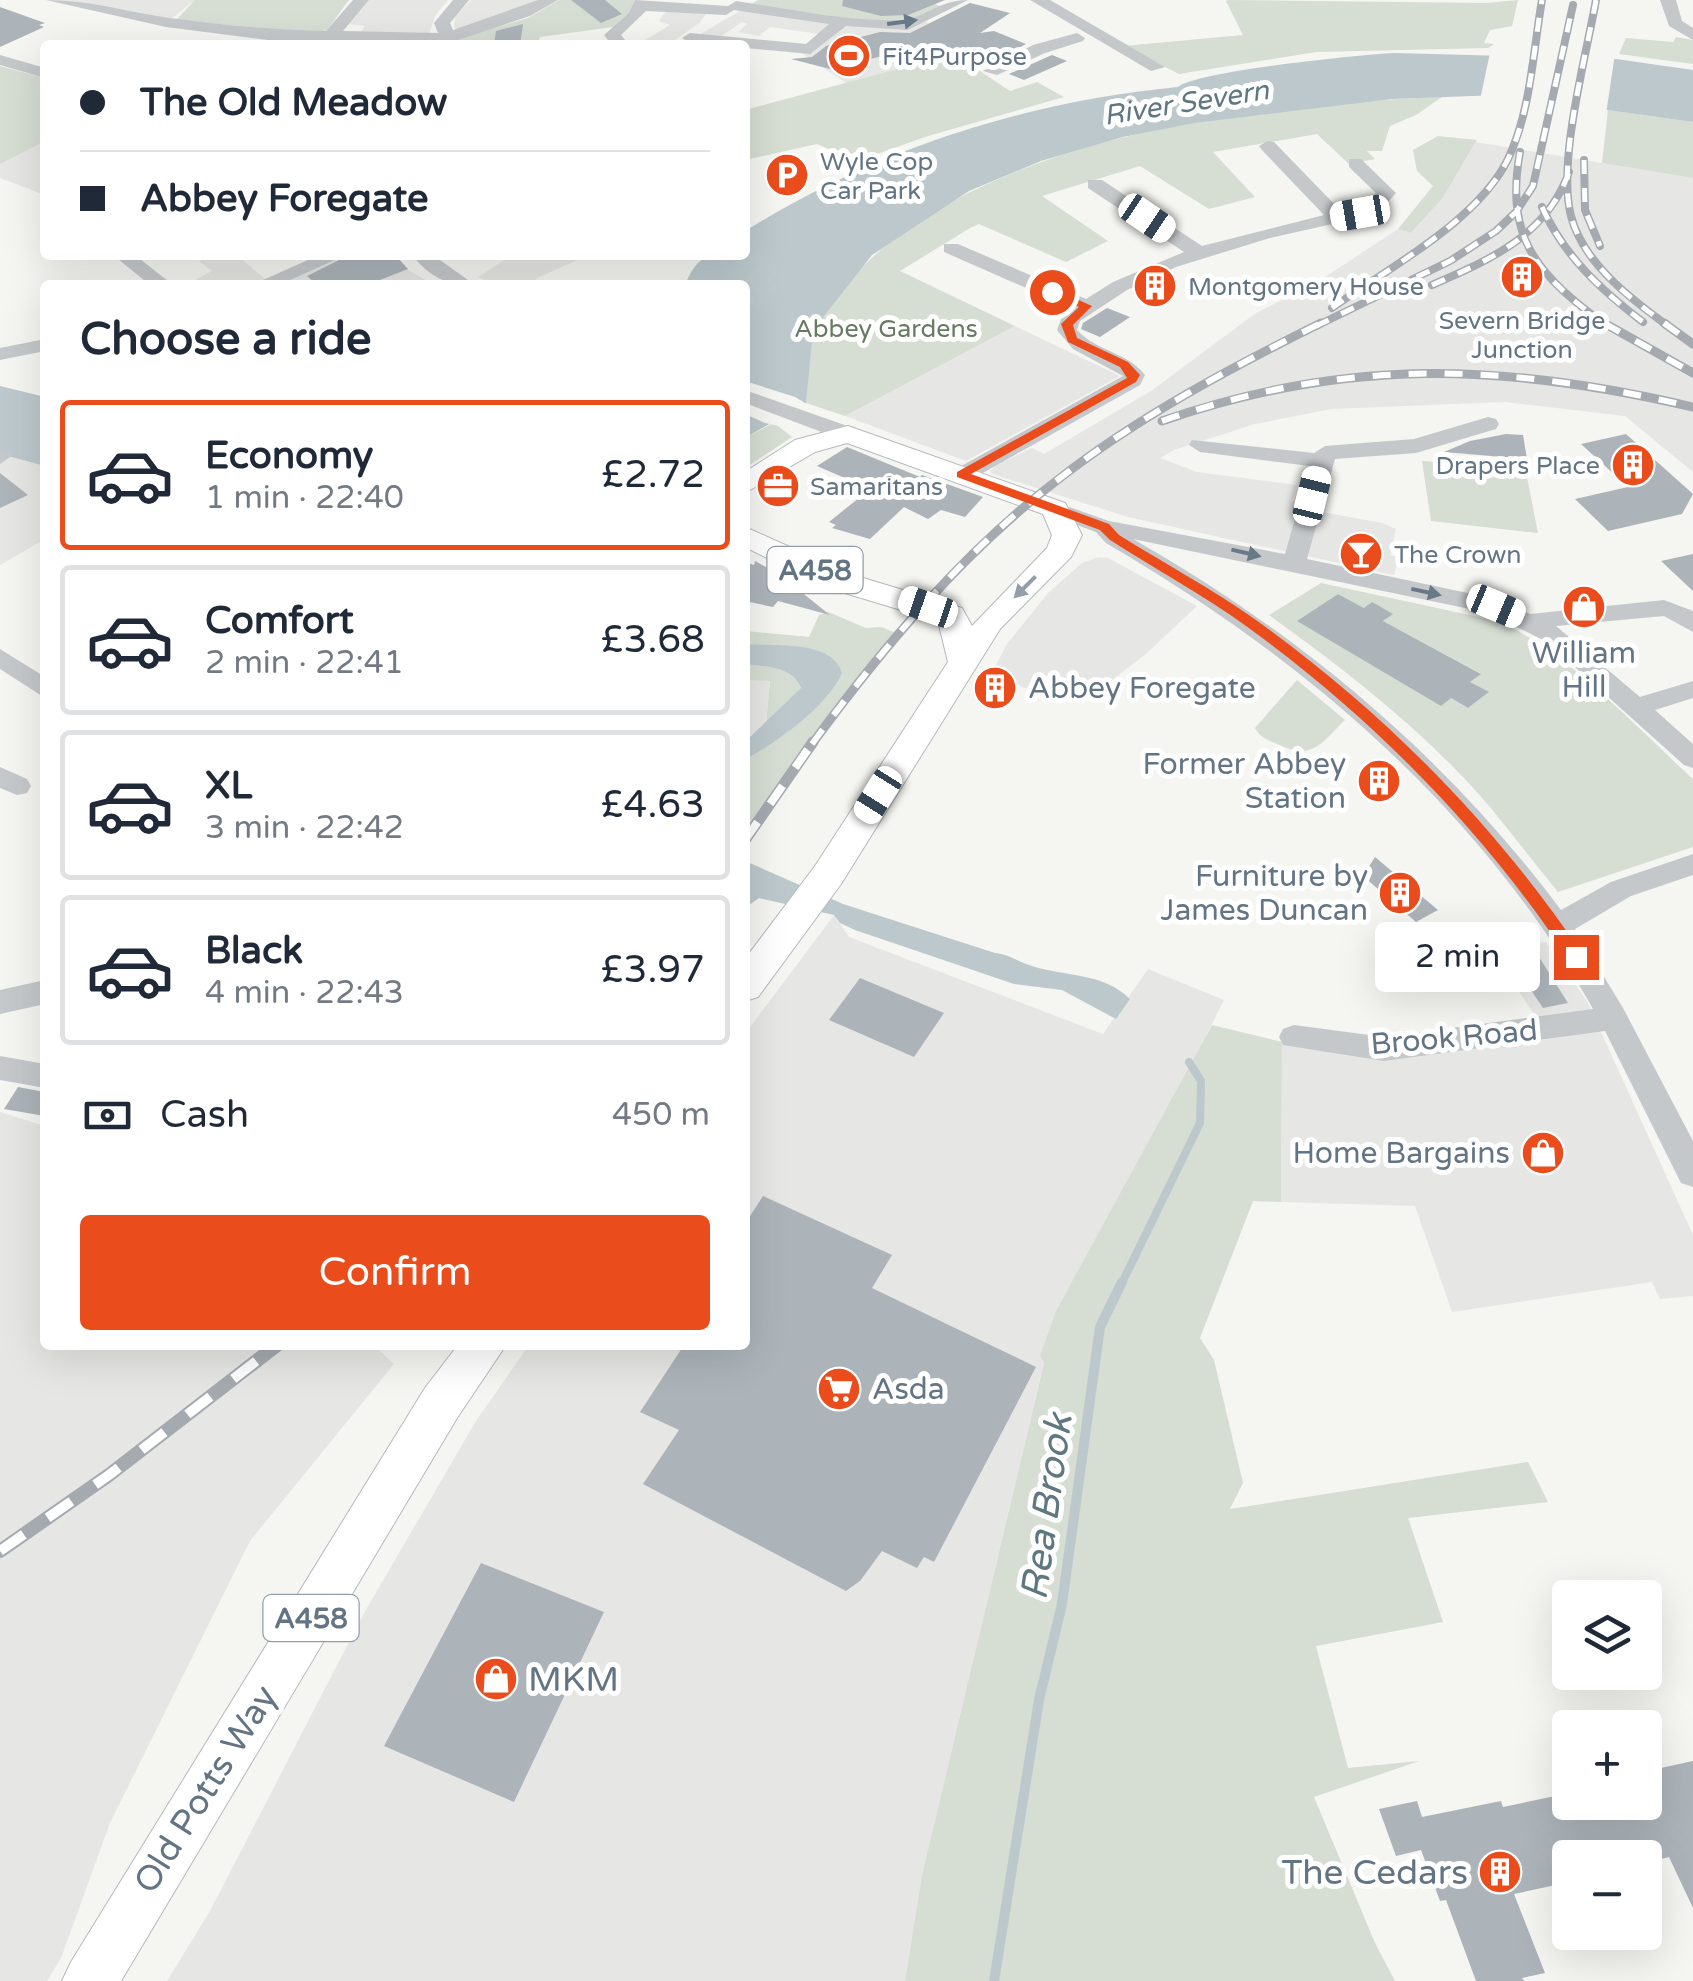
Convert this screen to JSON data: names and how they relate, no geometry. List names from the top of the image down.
{
  "streets": {
    "main road": ["A458", "Old Potts Way"],
    "street": ["Brook Road"]
  },
  "water": ["River Severn", "Rea Brook"],
  "parks": ["Abbey Gardens"],
  "places": {
    "sports": ["Fit4Purpose"],
    "parking": ["Wyle Cop Car Park"],
    "building": [
      "Severn Bridge Junction",
      "Montgomery House",
      "Drapers Place",
      "Abbey Foregate",
      "Former Abbey Station",
      "Furniture by James Duncan",
      "The Cedars"
    ],
    "office": ["Samaritans"],
    "bar": ["The Crown"],
    "shop": ["William Hill", "Home Bargains", "MKM"],
    "supermarket": ["Asda"]
  },
  "page": {
    "banner": ["The Old Meadow", "Abbey Foregate"],
    "heading": "Choose a ride",
    "list": [
      {
        "name": "Economy",
        "note": "1 min · 22:40",
        "value": "£2.72"
      },
      {
        "name": "Comfort",
        "note": "2 min · 22:41",
        "value": "£3.68"
      },
      {
        "name": "XL",
        "note": "3 min · 22:42",
        "value": "£4.63"
      },
      {
        "name": "Black",
        "note": "4 min · 22:43",
        "value": "£3.97"
      }
    ],
    "bubble": "2 min",
    "pay": ["Cash", "450 m"],
    "buttons": "Confirm",
    "map_buttons": ["+", "−"]
  }
}
